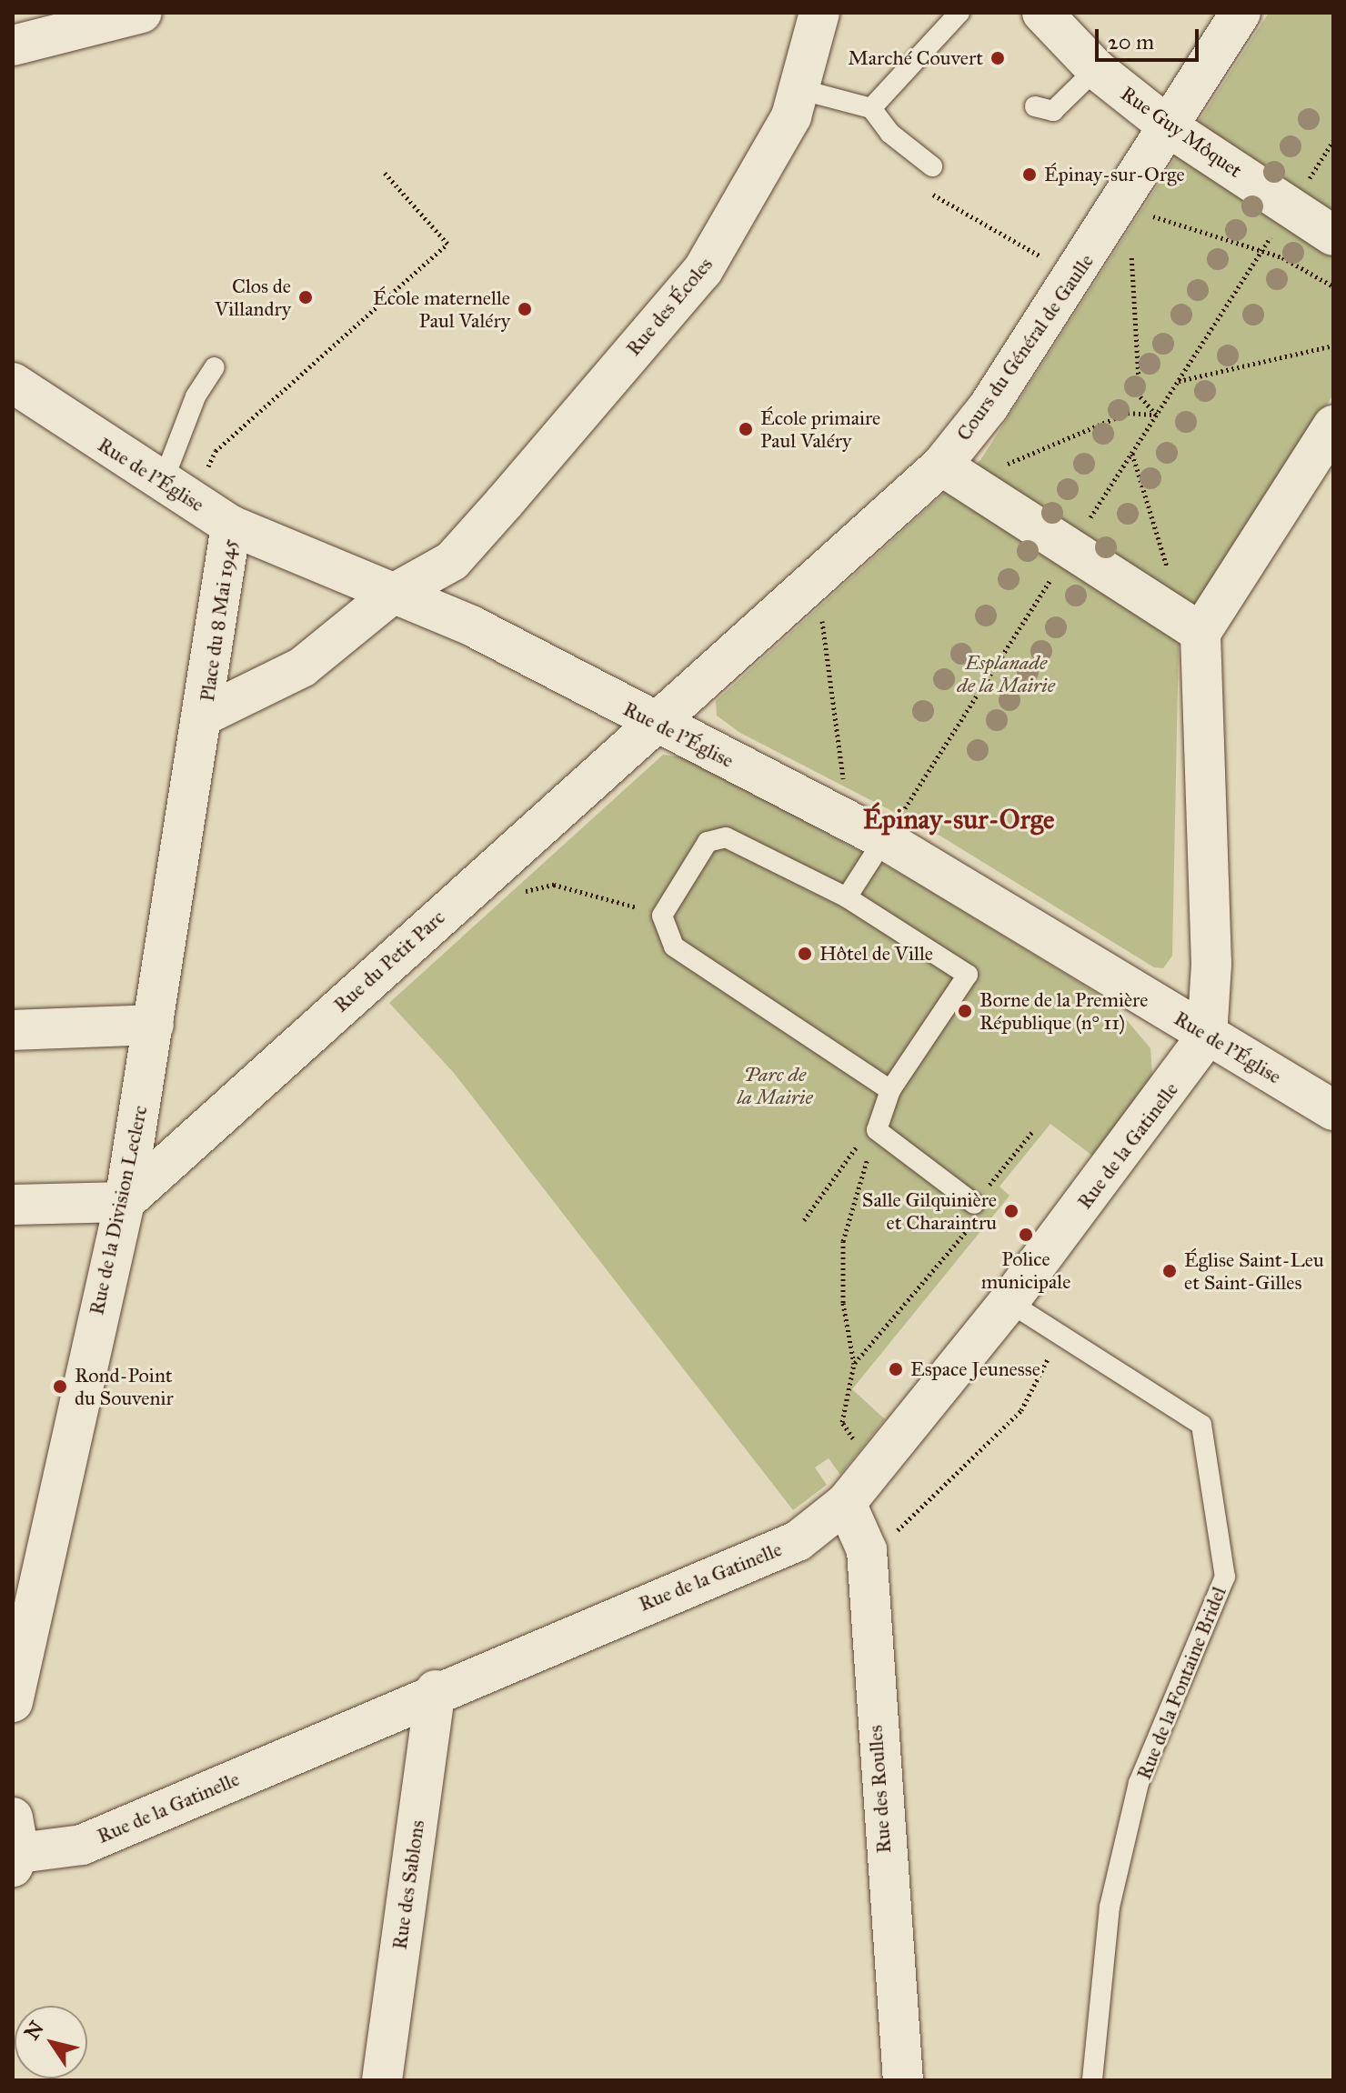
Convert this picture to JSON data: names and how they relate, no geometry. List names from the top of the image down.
{
  "streets": {
    "street": [
      "Rue Guy Môquet",
      "Rue des Écoles",
      "Cours du Général de Gaulle",
      "Rue de l'Église",
      "Place du 8 Mai 1945",
      "Rue du Petit Parc",
      "Rue de la Gatinelle",
      "Rue de la Division Leclerc",
      "Rue des Roulles",
      "Rue des Sablons"
    ],
    "lane": ["Rue de la Fontaine Bridel"]
  },
  "crossings": [
    ["Rue Guy Môquet", "Cours du Général de Gaulle"],
    ["Rue des Écoles", "Rue de l'Église"],
    ["Rue des Écoles", "Place du 8 Mai 1945"],
    ["Rue des Écoles", "Rue de la Division Leclerc"],
    ["Cours du Général de Gaulle", "Rue de l'Église"],
    ["Cours du Général de Gaulle", "Rue du Petit Parc"],
    ["Rue de l'Église", "Place du 8 Mai 1945"],
    ["Rue de l'Église", "Rue du Petit Parc"],
    ["Rue de l'Église", "Rue de la Gatinelle"],
    ["Place du 8 Mai 1945", "Rue de la Division Leclerc"],
    ["Rue du Petit Parc", "Rue de la Division Leclerc"],
    ["Rue de la Gatinelle", "Rue de la Fontaine Bridel"],
    ["Rue de la Gatinelle", "Rue des Roulles"],
    ["Rue de la Gatinelle", "Rue des Sablons"]
  ],
  "districts": ["Épinay-sur-Orge"],
  "parks": ["Esplanade de la Mairie", "Parc de la Mairie"],
  "places": [
    "Marché Couvert",
    "Épinay-sur-Orge",
    "Clos de Villandry",
    "École maternelle Paul Valéry",
    "École primaire Paul Valéry",
    "Hôtel de Ville",
    "Borne de la Première République (n° 11)",
    "Salle Gilquinière et Charaintru",
    "Police municipale",
    "Église Saint-Leu et Saint-Gilles",
    "Espace Jeunesse",
    "Rond-Point du Souvenir"
  ],
  "scale_bar": "20 m",
  "north": "top left"
}
